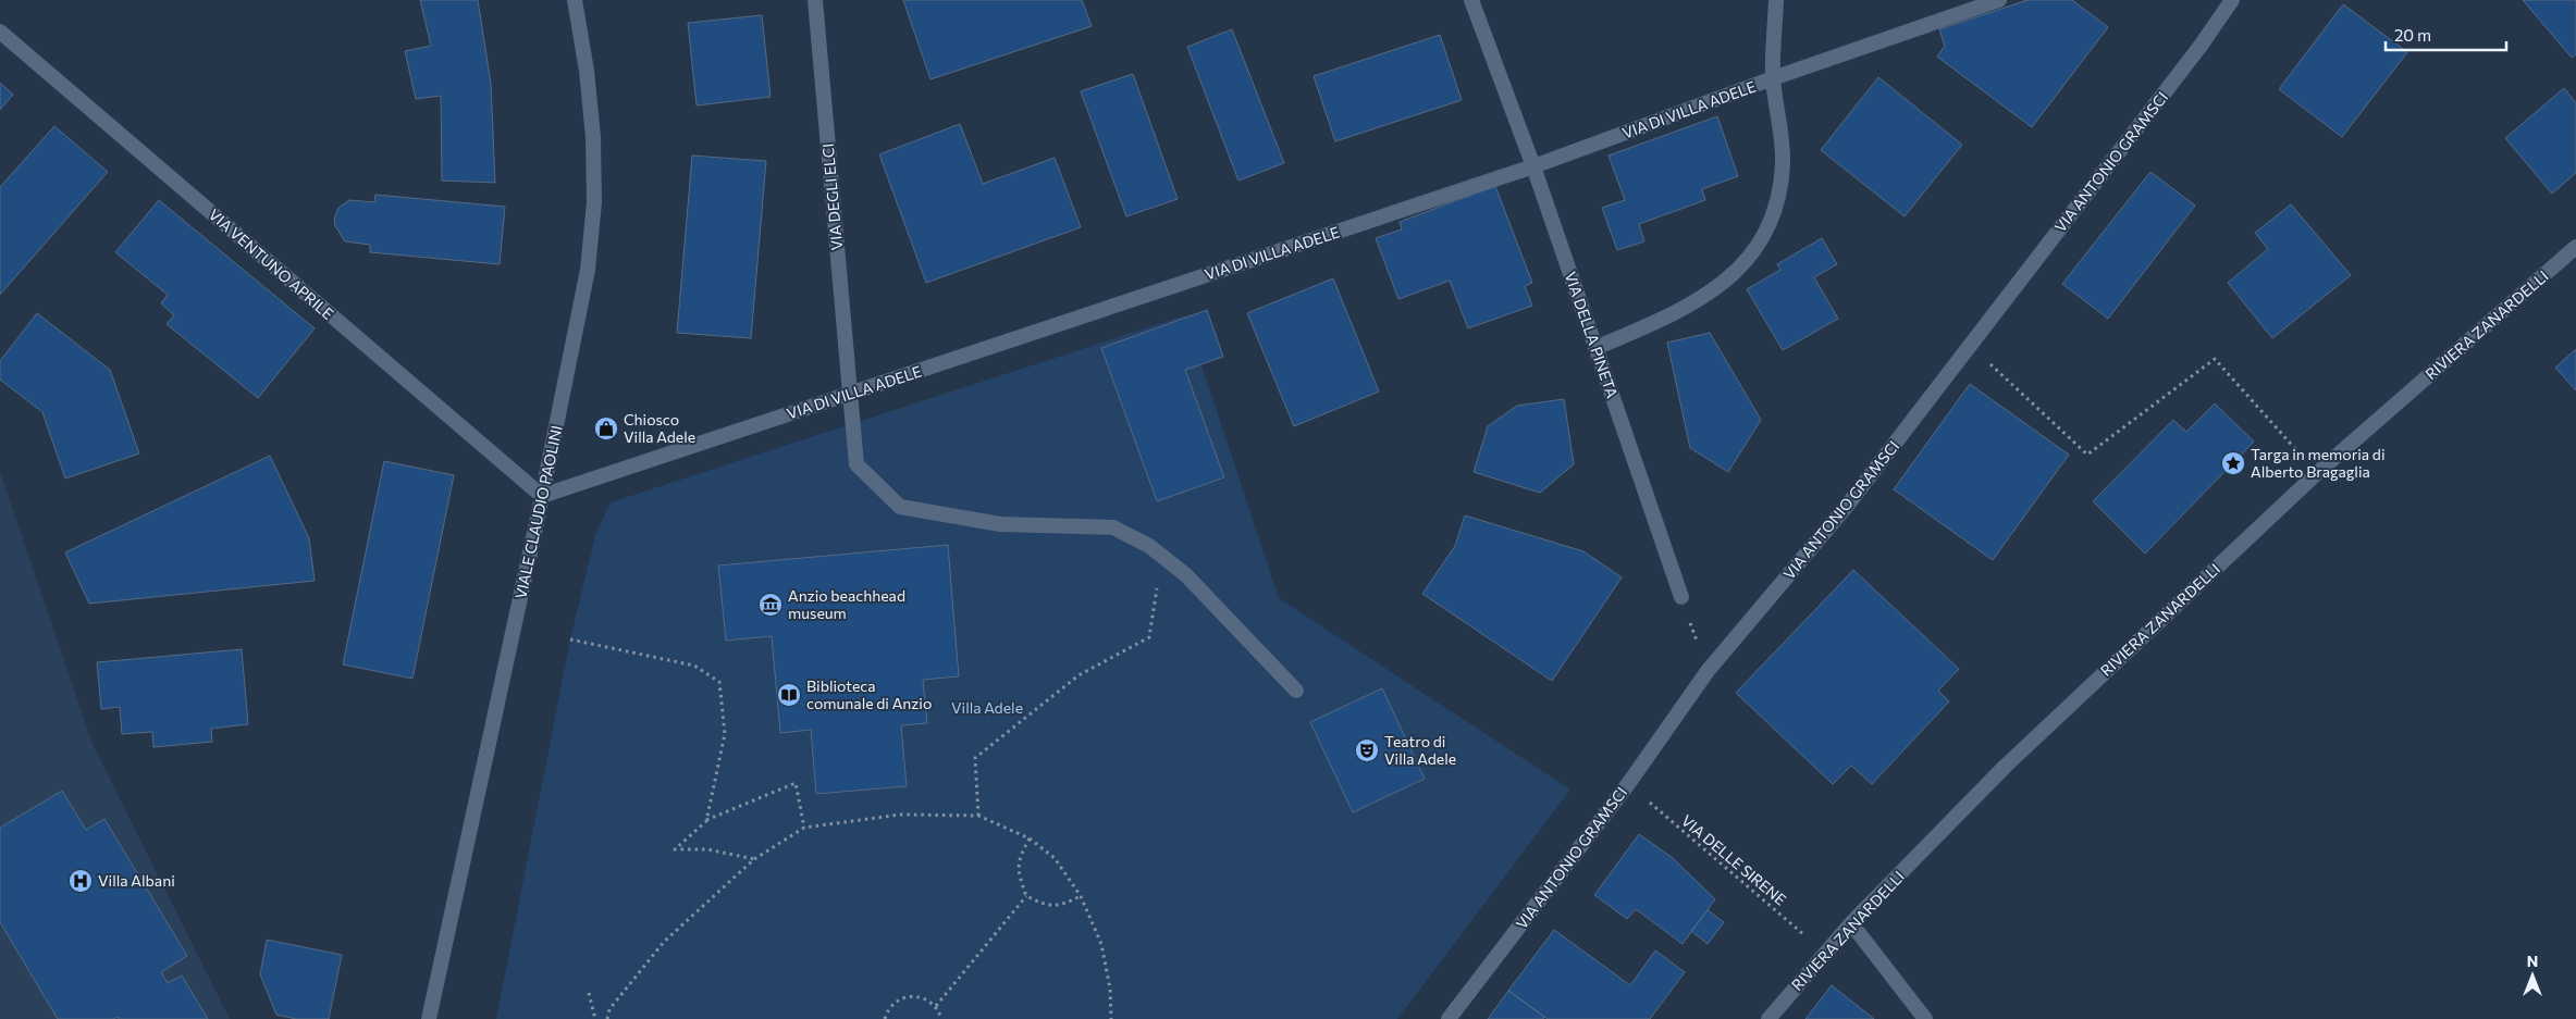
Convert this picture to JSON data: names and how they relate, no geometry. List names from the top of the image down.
{
  "streets": {
    "street": [
      "VIA DI VILLA ADELE",
      "VIA ANTONIO GRAMSCI",
      "VIA DEGLI ELCI",
      "VIA VENTUNO APRILE",
      "RIVIERA ZANARDELLI",
      "VIA DELLA PINETA",
      "VIALE CLAUDIO PAOLINI"
    ],
    "path": ["VIA DELLE SIRENE"]
  },
  "crossings": [
    ["VIA DI VILLA ADELE", "VIA DEGLI ELCI"],
    ["VIA DI VILLA ADELE", "VIA VENTUNO APRILE"],
    ["VIA DI VILLA ADELE", "VIA DELLA PINETA"],
    ["VIA DI VILLA ADELE", "VIALE CLAUDIO PAOLINI"],
    ["VIA ANTONIO GRAMSCI", "VIA DELLE SIRENE"],
    ["VIA VENTUNO APRILE", "VIALE CLAUDIO PAOLINI"],
    ["RIVIERA ZANARDELLI", "VIA DELLE SIRENE"]
  ],
  "parks": ["Villa Adele"],
  "places": {
    "shop": ["Chiosco Villa Adele"],
    "place": ["Targa in memoria di Alberto Bragaglia"],
    "museum": ["Anzio beachhead museum"],
    "library": ["Biblioteca comunale di Anzio"],
    "theatre": ["Teatro di Villa Adele"],
    "hospital": ["Villa Albani"]
  },
  "scale_bar": "20 m",
  "north": "top"
}
